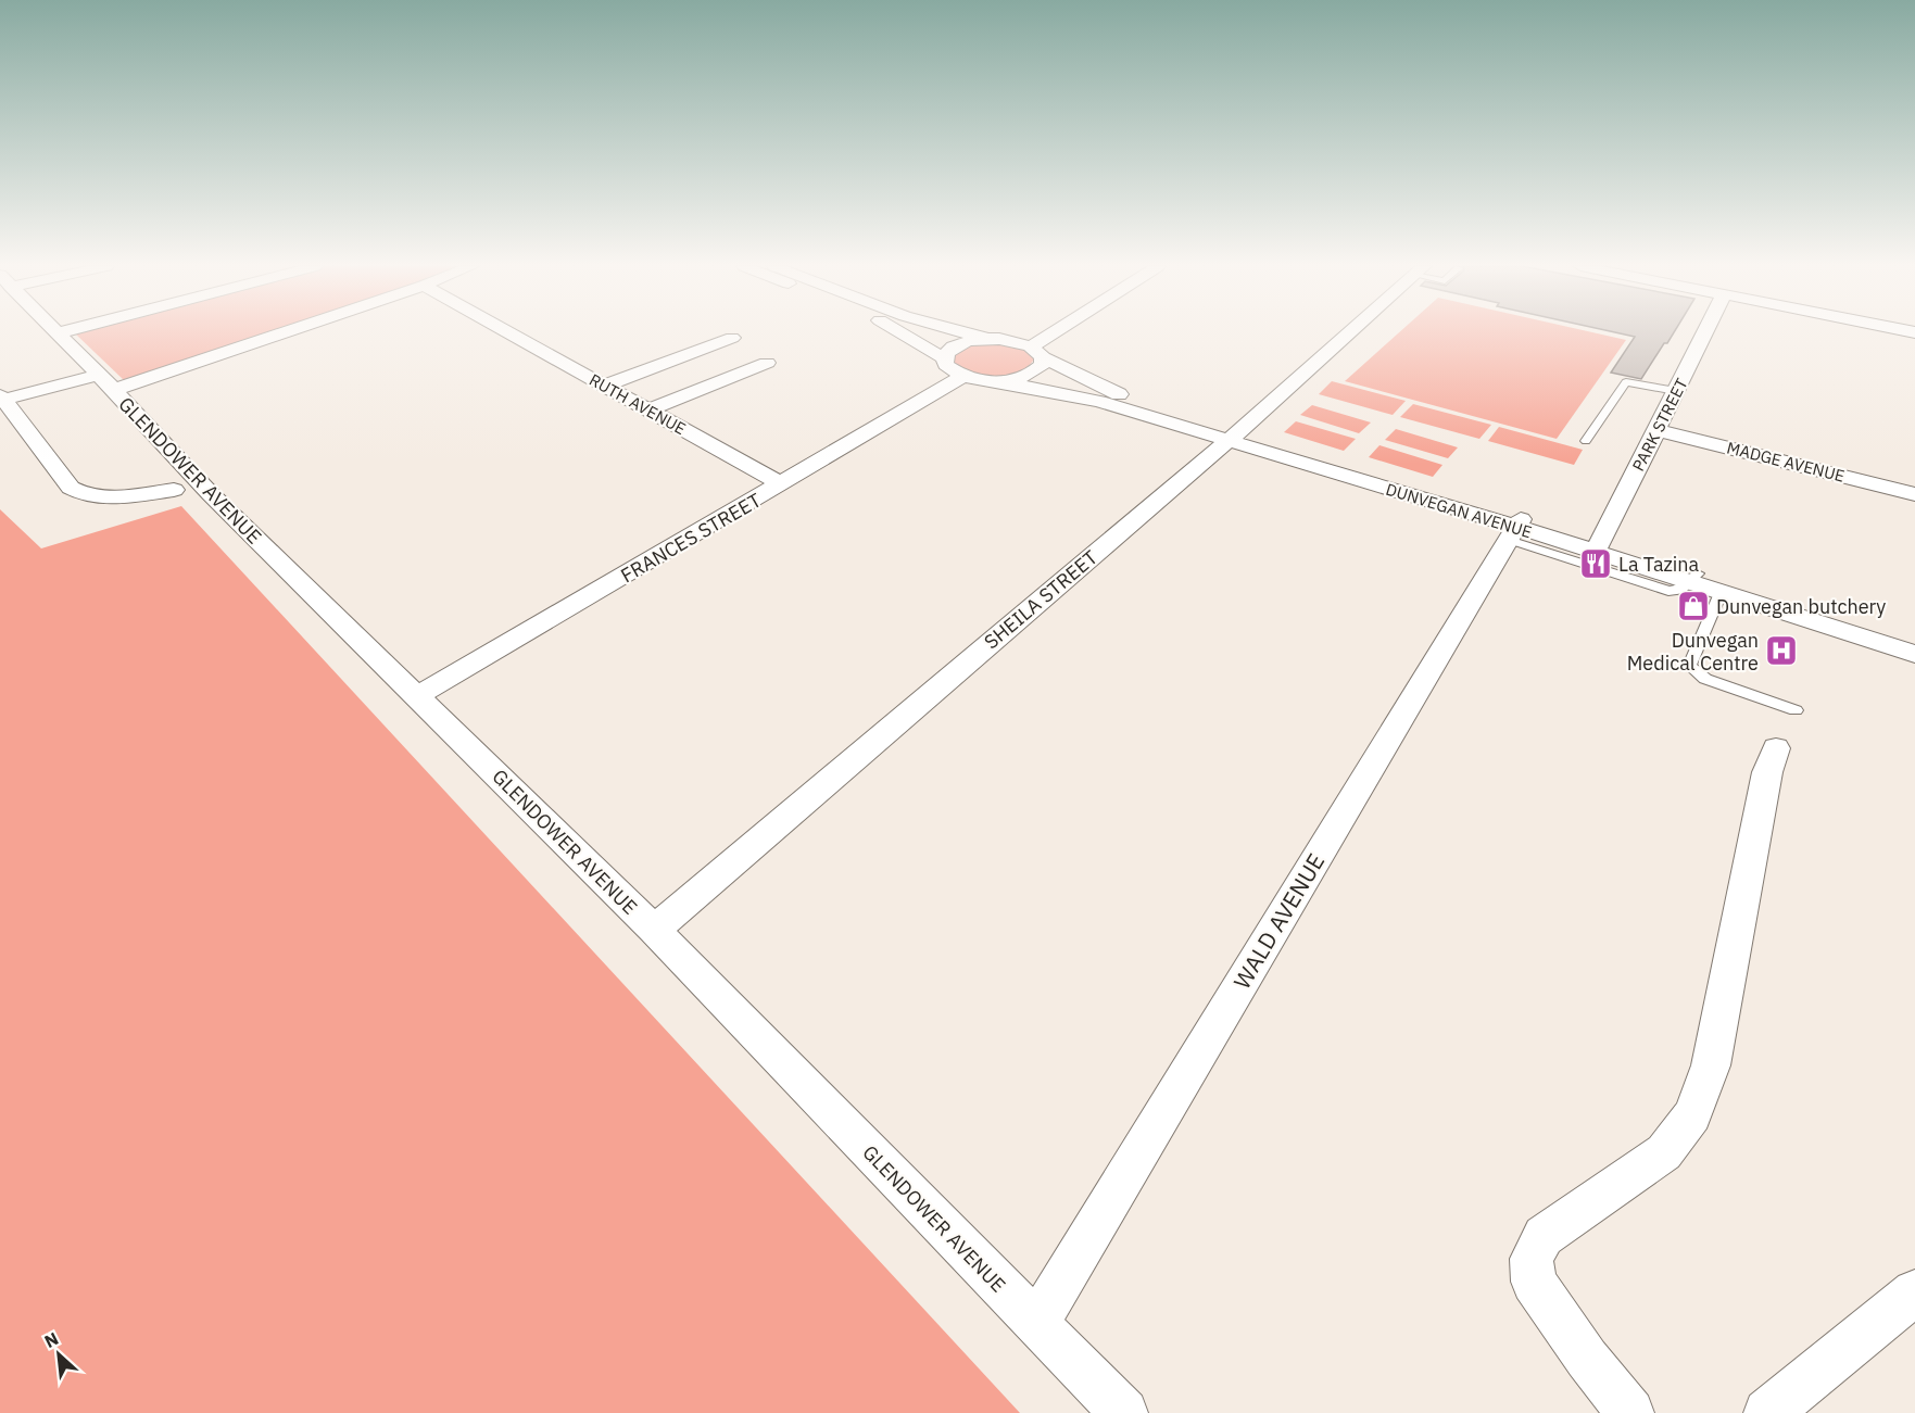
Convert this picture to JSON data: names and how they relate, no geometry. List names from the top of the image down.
{
  "streets": {
    "street": [
      "RUTH AVENUE",
      "PARK STREET",
      "MADGE AVENUE",
      "GLENDOWER AVENUE",
      "DUNVEGAN AVENUE",
      "FRANCES STREET",
      "SHEILA STREET",
      "WALD AVENUE"
    ]
  },
  "crossings": [
    ["RUTH AVENUE", "FRANCES STREET"],
    ["PARK STREET", "MADGE AVENUE"],
    ["PARK STREET", "DUNVEGAN AVENUE"],
    ["GLENDOWER AVENUE", "FRANCES STREET"],
    ["GLENDOWER AVENUE", "SHEILA STREET"],
    ["GLENDOWER AVENUE", "WALD AVENUE"],
    ["DUNVEGAN AVENUE", "FRANCES STREET"],
    ["DUNVEGAN AVENUE", "SHEILA STREET"],
    ["DUNVEGAN AVENUE", "WALD AVENUE"]
  ],
  "places": {
    "restaurant": ["La Tazina"],
    "shop": ["Dunvegan butchery"],
    "hospital": ["Dunvegan Medical Centre"]
  },
  "north": "top left"
}
